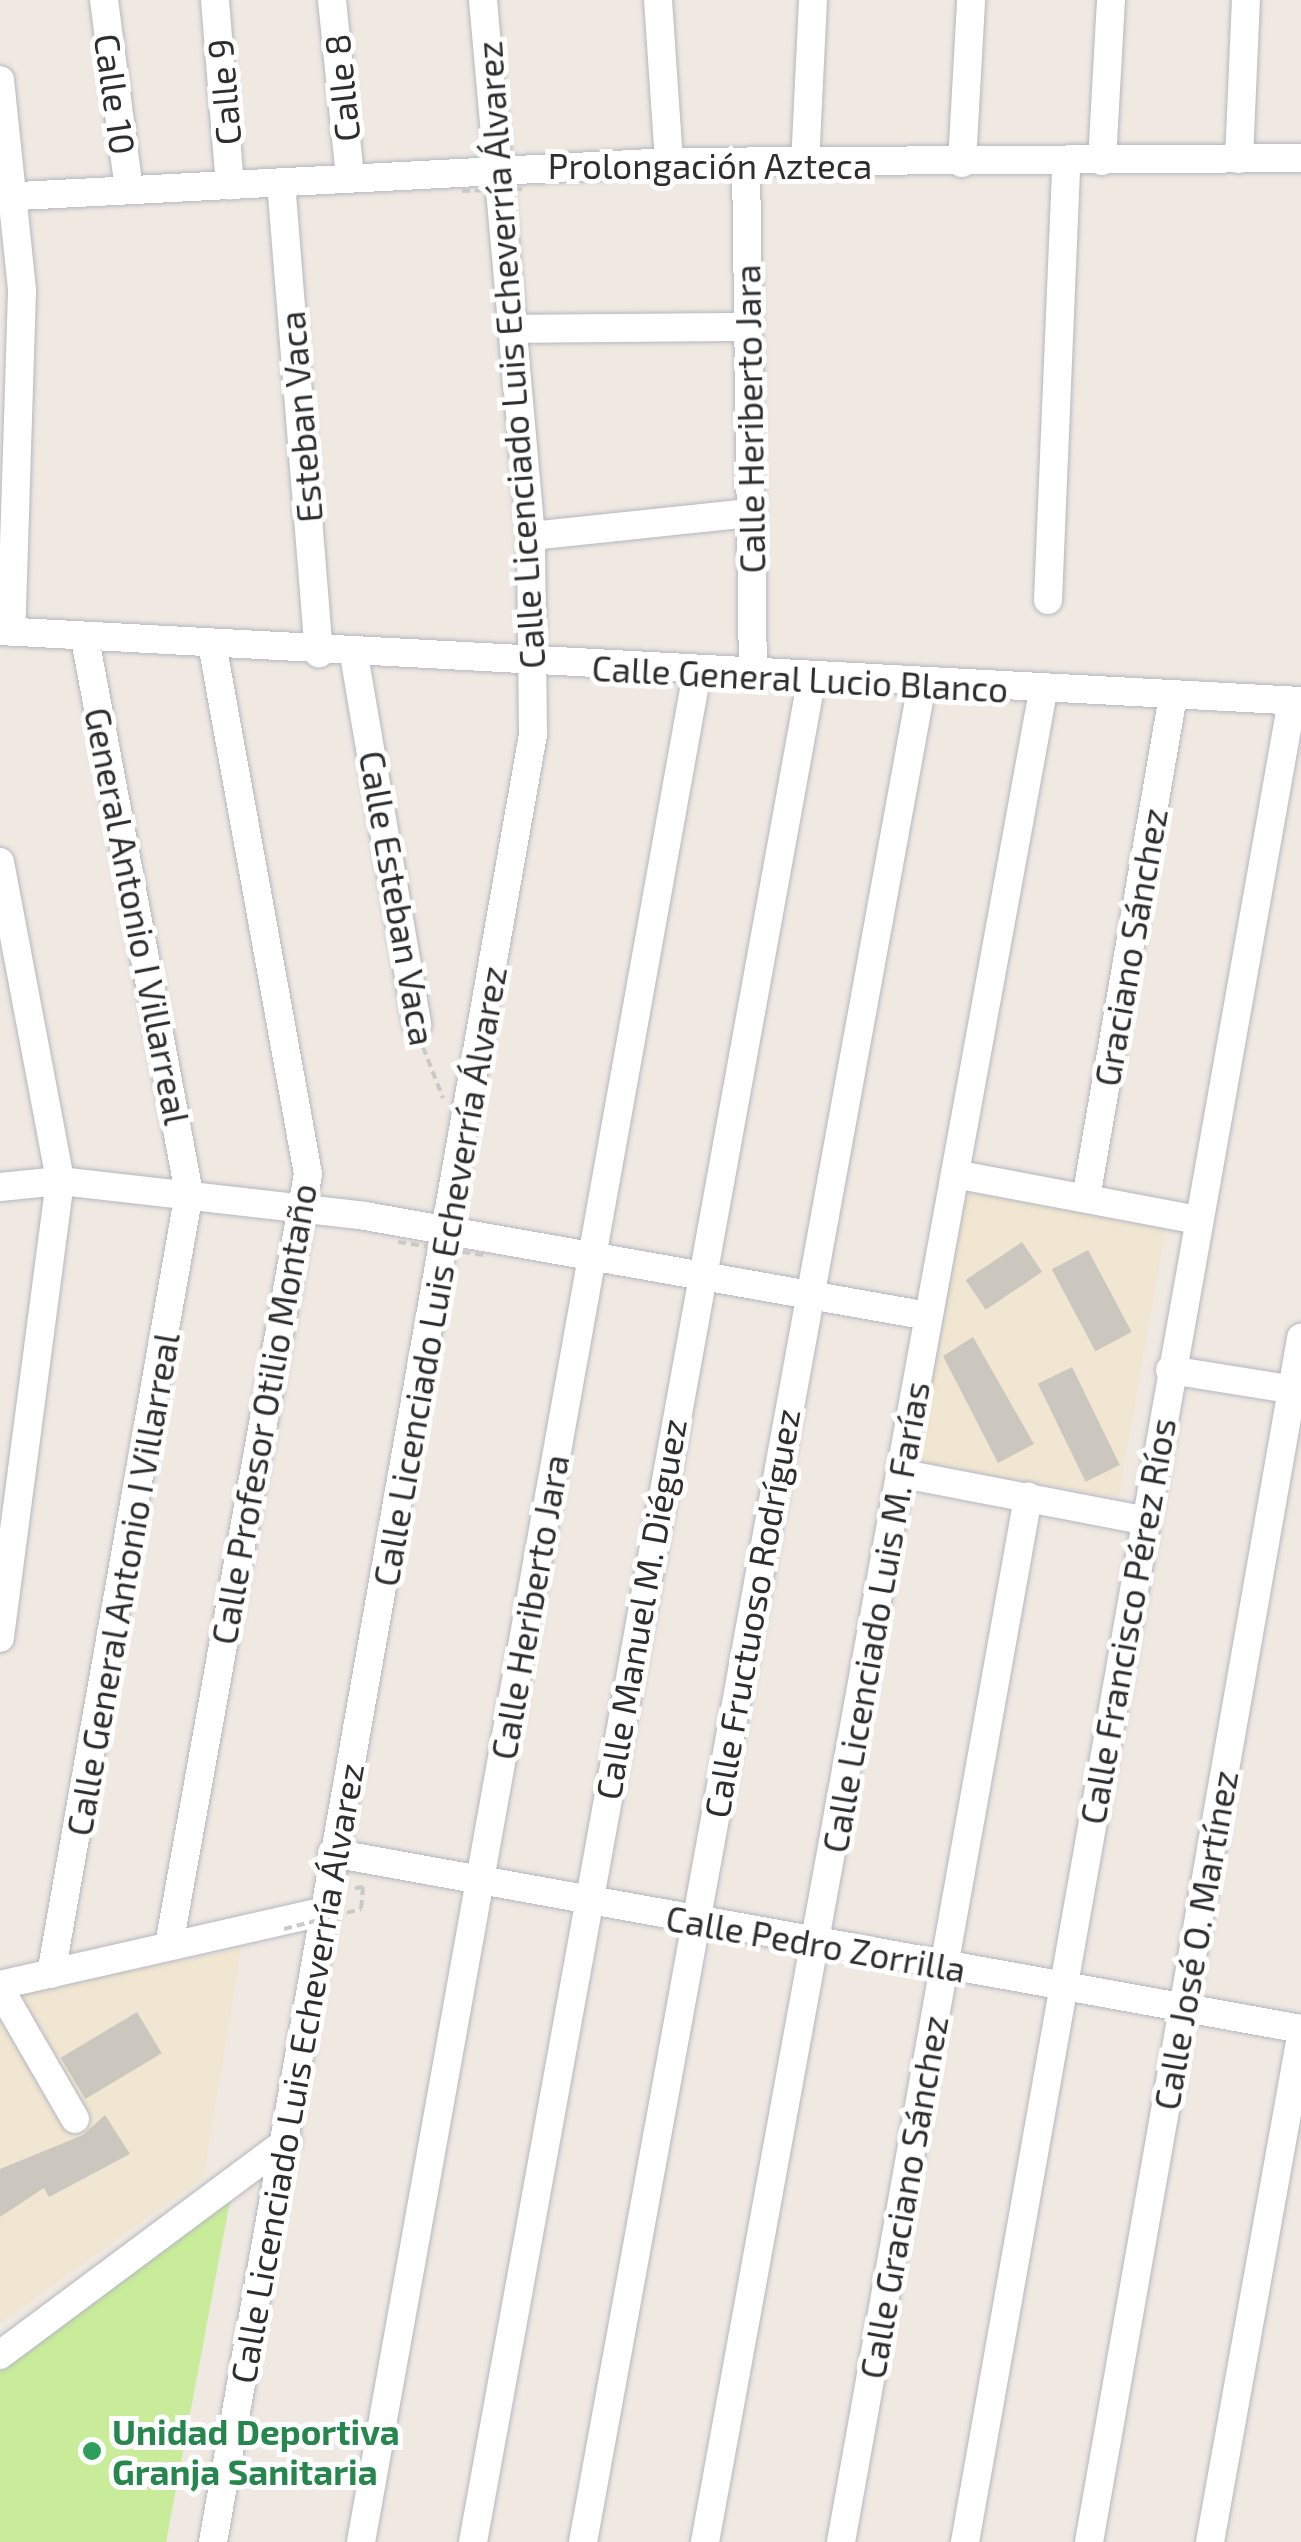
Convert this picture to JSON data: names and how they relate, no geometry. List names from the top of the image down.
{
  "streets": {
    "street": [
      "Calle 8",
      "Calle 9",
      "Calle 10",
      "Prolongación Azteca",
      "Calle Licenciado Luis Echeverría Álvarez",
      "Esteban Vaca",
      "Calle Heriberto Jara",
      "Calle General Lucio Blanco",
      "Calle Esteban Vaca",
      "General Antonio I Villarreal",
      "Graciano Sánchez",
      "Calle Profesor Otilio Montaño",
      "Calle General Antonio I Villarreal",
      "Calle Manuel M. Diéguez",
      "Calle Fructuoso Rodríguez",
      "Calle Licenciado Luis M. Farías",
      "Calle Francisco Pérez Ríos",
      "Calle José O. Martínez",
      "Calle Pedro Zorrilla",
      "Calle Graciano Sánchez"
    ]
  },
  "crossings": [
    ["Calle 8", "Prolongación Azteca"],
    ["Calle 9", "Prolongación Azteca"],
    ["Calle 10", "Prolongación Azteca"],
    ["Prolongación Azteca", "Calle Licenciado Luis Echeverría Álvarez"],
    ["Prolongación Azteca", "Esteban Vaca"],
    ["Prolongación Azteca", "Calle Heriberto Jara"],
    ["Calle Licenciado Luis Echeverría Álvarez", "Calle General Lucio Blanco"],
    ["Calle Licenciado Luis Echeverría Álvarez", "Calle Esteban Vaca"],
    ["Calle Licenciado Luis Echeverría Álvarez", "Calle Pedro Zorrilla"],
    ["Esteban Vaca", "Calle General Lucio Blanco"],
    ["Calle Heriberto Jara", "Calle General Lucio Blanco"],
    ["Calle Heriberto Jara", "Calle Pedro Zorrilla"],
    ["Calle General Lucio Blanco", "Calle Esteban Vaca"],
    ["Calle General Lucio Blanco", "General Antonio I Villarreal"],
    ["Calle General Lucio Blanco", "Graciano Sánchez"],
    ["Calle General Lucio Blanco", "Calle Profesor Otilio Montaño"],
    ["Calle General Lucio Blanco", "Calle Manuel M. Diéguez"],
    ["Calle General Lucio Blanco", "Calle Fructuoso Rodríguez"],
    ["Calle General Lucio Blanco", "Calle Licenciado Luis M. Farías"],
    ["Calle General Lucio Blanco", "Calle Francisco Pérez Ríos"],
    ["General Antonio I Villarreal", "Calle General Antonio I Villarreal"],
    ["Calle Manuel M. Diéguez", "Calle Pedro Zorrilla"],
    ["Calle Fructuoso Rodríguez", "Calle Pedro Zorrilla"],
    ["Calle Licenciado Luis M. Farías", "Calle Pedro Zorrilla"],
    ["Calle Francisco Pérez Ríos", "Calle Pedro Zorrilla"],
    ["Calle José O. Martínez", "Calle Pedro Zorrilla"],
    ["Calle Pedro Zorrilla", "Calle Graciano Sánchez"]
  ],
  "places": ["Unidad Deportiva Granja Sanitaria"]
}
